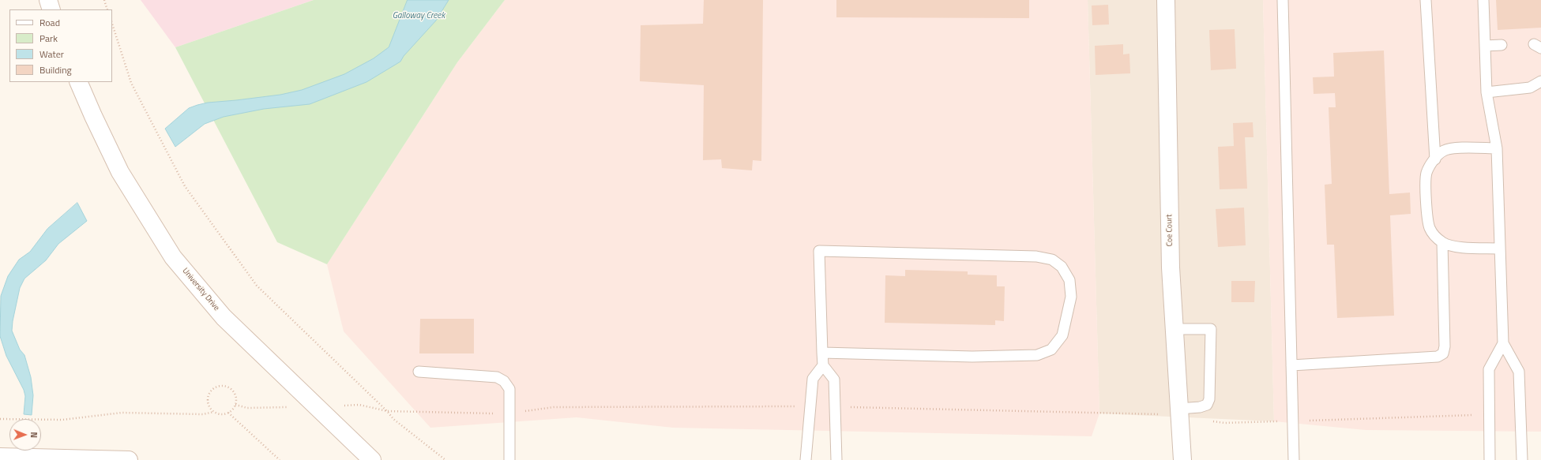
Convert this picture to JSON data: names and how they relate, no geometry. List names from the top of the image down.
{
  "streets": {
    "main road": ["Coe Court", "University Drive"]
  },
  "water": ["Galloway Creek"],
  "legend": [
    "Road",
    "Park",
    "Water",
    "Building"
  ],
  "north": "right"
}
